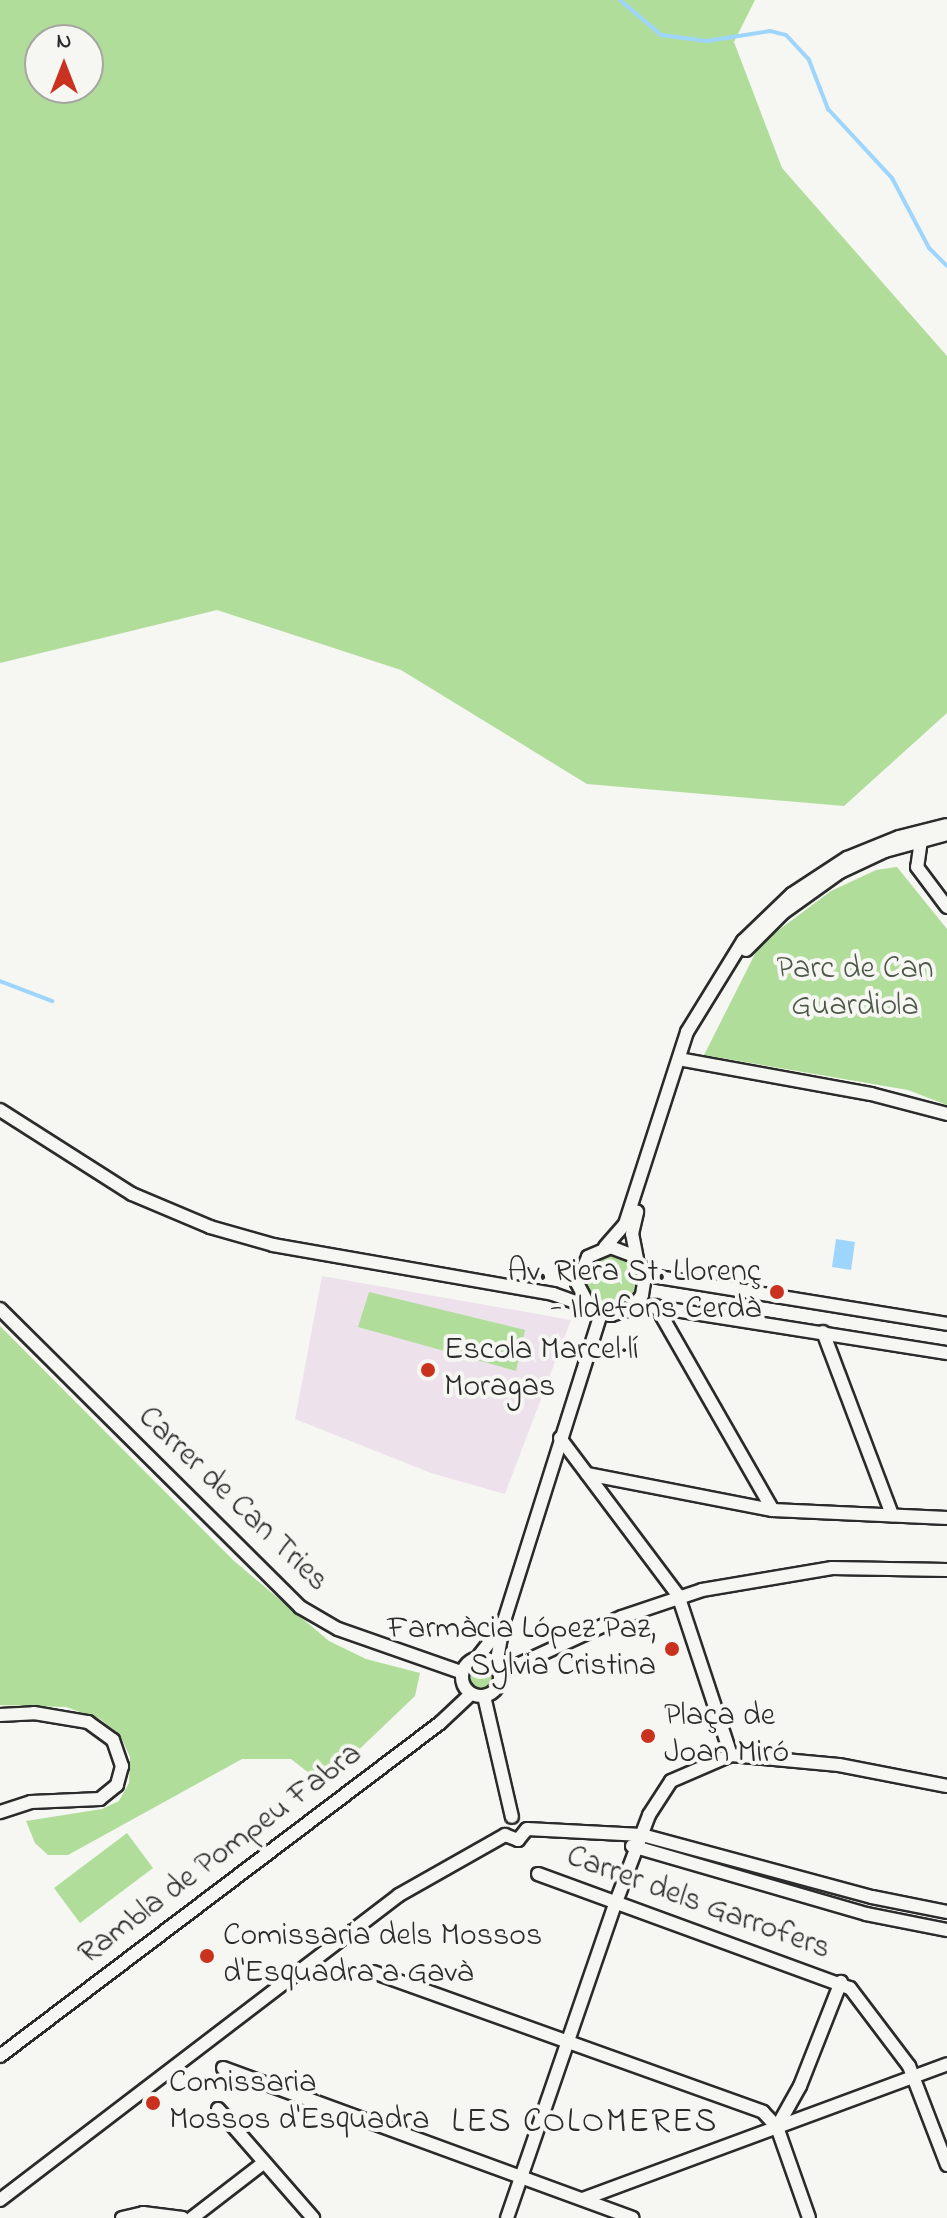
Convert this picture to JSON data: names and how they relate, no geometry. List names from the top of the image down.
{
  "streets": {
    "street": ["Carrer de Can Tries", "Rambla de Pompeu Fabra", "Carrer dels Garrofers"]
  },
  "districts": ["LES COLOMERES"],
  "parks": ["Parc de Can Guardiola"],
  "places": [
    "Av. Riera St. Llorenç - Ildefons Cerdà",
    "Escola Marcel·lí Moragas",
    "Farmàcia López Paz, Sylvia Cristina",
    "Plaça de Joan Miró",
    "Comissaria dels Mossos d'Esquadra a Gavà",
    "Comissaria Mossos d'Esquadra"
  ],
  "north": "top"
}
